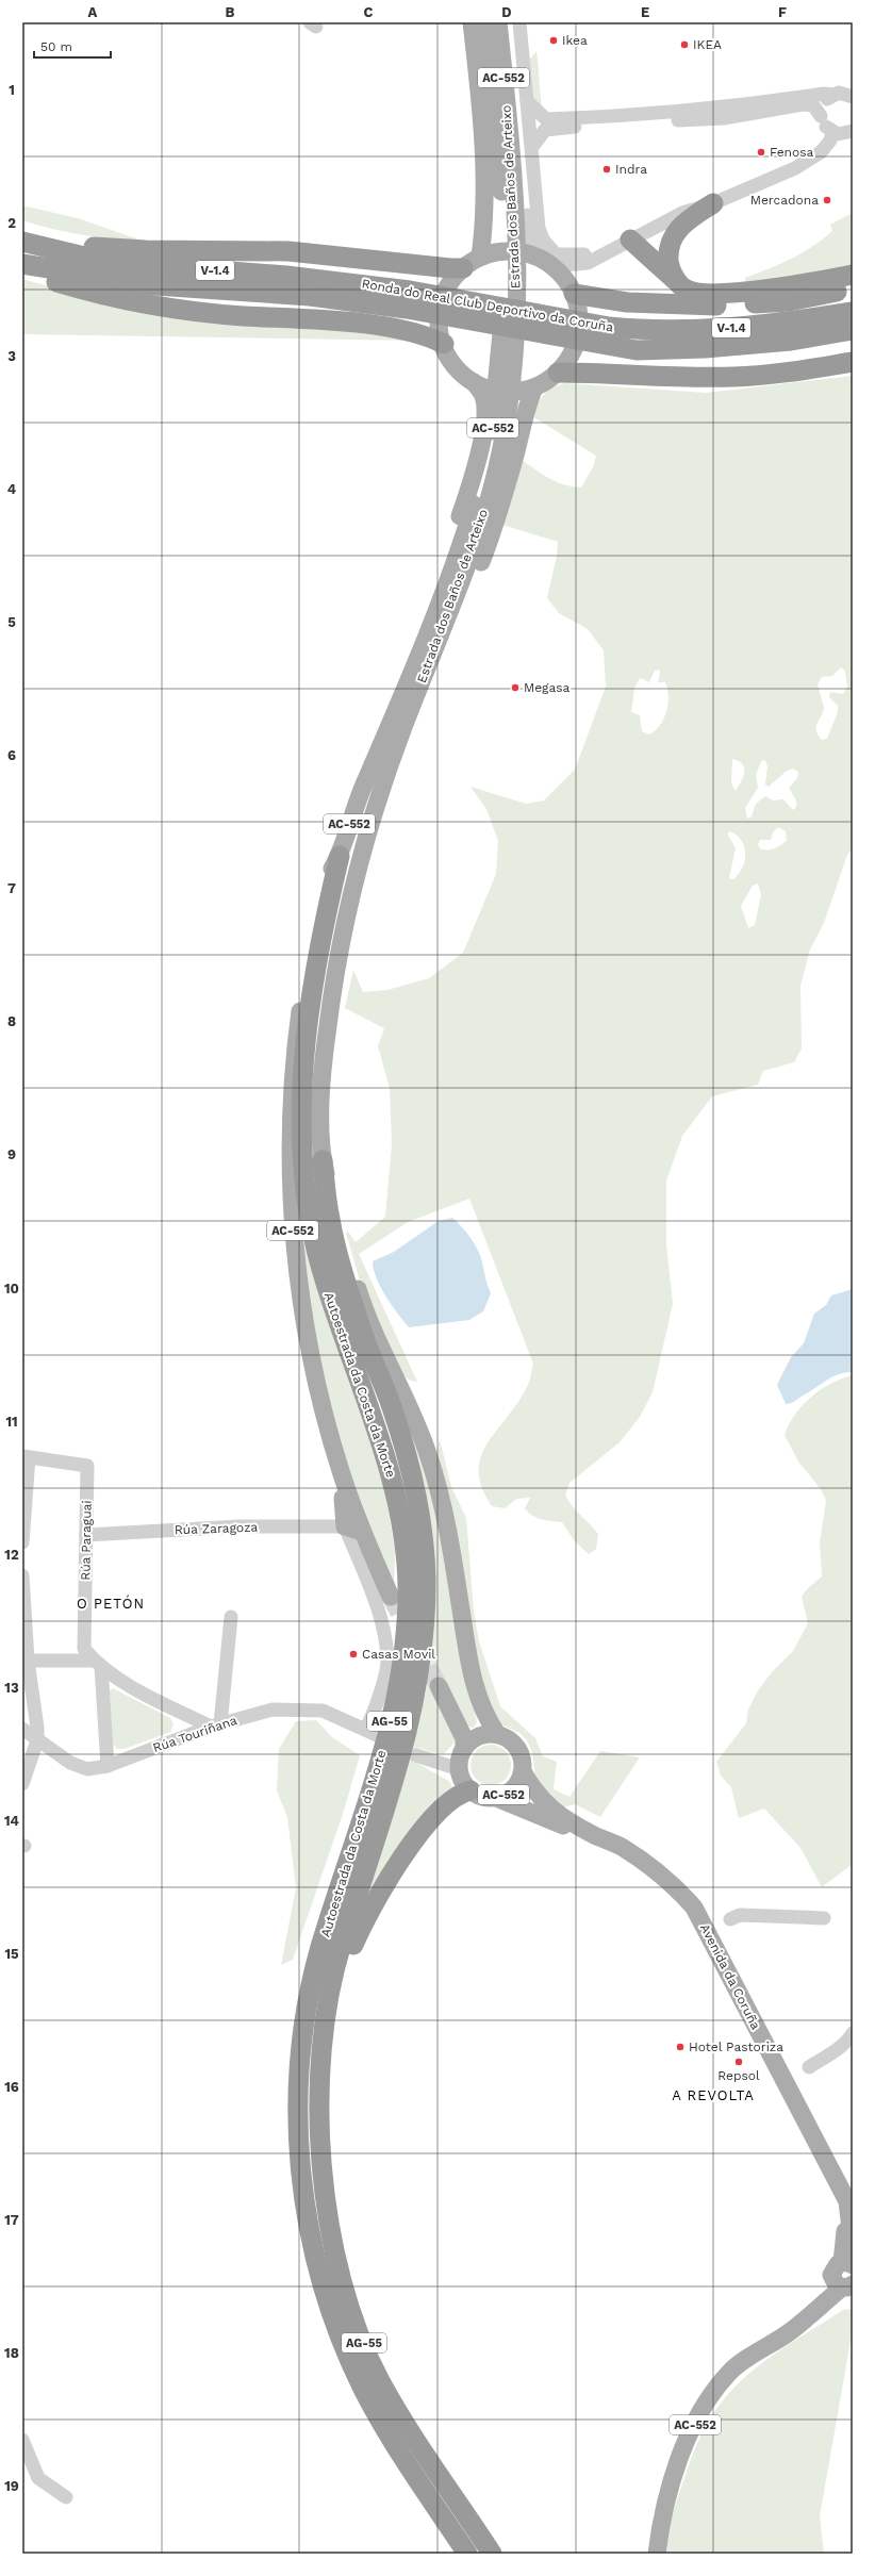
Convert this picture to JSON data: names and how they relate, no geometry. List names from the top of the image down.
{
  "streets": {
    "highway": [
      "V-1.4",
      "Ronda do Real Club Deportivo da Coruña",
      "Autoestrada da Costa da Morte",
      "AG-55"
    ],
    "main road": ["AC-552", "Estrada dos Baños de Arteixo", "Avenida da Coruña"],
    "street": ["Rúa Zaragoza", "Rúa Paraguai", "Rúa Touriñana"]
  },
  "crossings": [
    ["AC-552", "Estrada dos Baños de Arteixo"],
    ["AC-552", "Autoestrada da Costa da Morte"],
    ["AC-552", "Rúa Zaragoza"],
    ["AC-552", "Rúa Touriñana"],
    ["AC-552", "Avenida da Coruña"],
    ["Estrada dos Baños de Arteixo", "Autoestrada da Costa da Morte"],
    ["Rúa Zaragoza", "Rúa Paraguai"],
    ["Rúa Zaragoza", "Rúa Touriñana"]
  ],
  "districts": ["O PETÓN", "A REVOLTA"],
  "places": [
    "Ikea",
    "IKEA",
    "Fenosa",
    "Indra",
    "Mercadona",
    "Megasa",
    "Casas Movil",
    "Hotel Pastoriza",
    "Repsol"
  ],
  "scale_bar": "50 m",
  "grid": {
    "columns": [
      "A",
      "B",
      "C",
      "D",
      "E",
      "F"
    ],
    "rows": [
      "1",
      "2",
      "3",
      "4",
      "5",
      "6",
      "7",
      "8",
      "9",
      "10",
      "11",
      "12",
      "13",
      "14",
      "15",
      "16",
      "17",
      "18",
      "19"
    ]
  }
}
